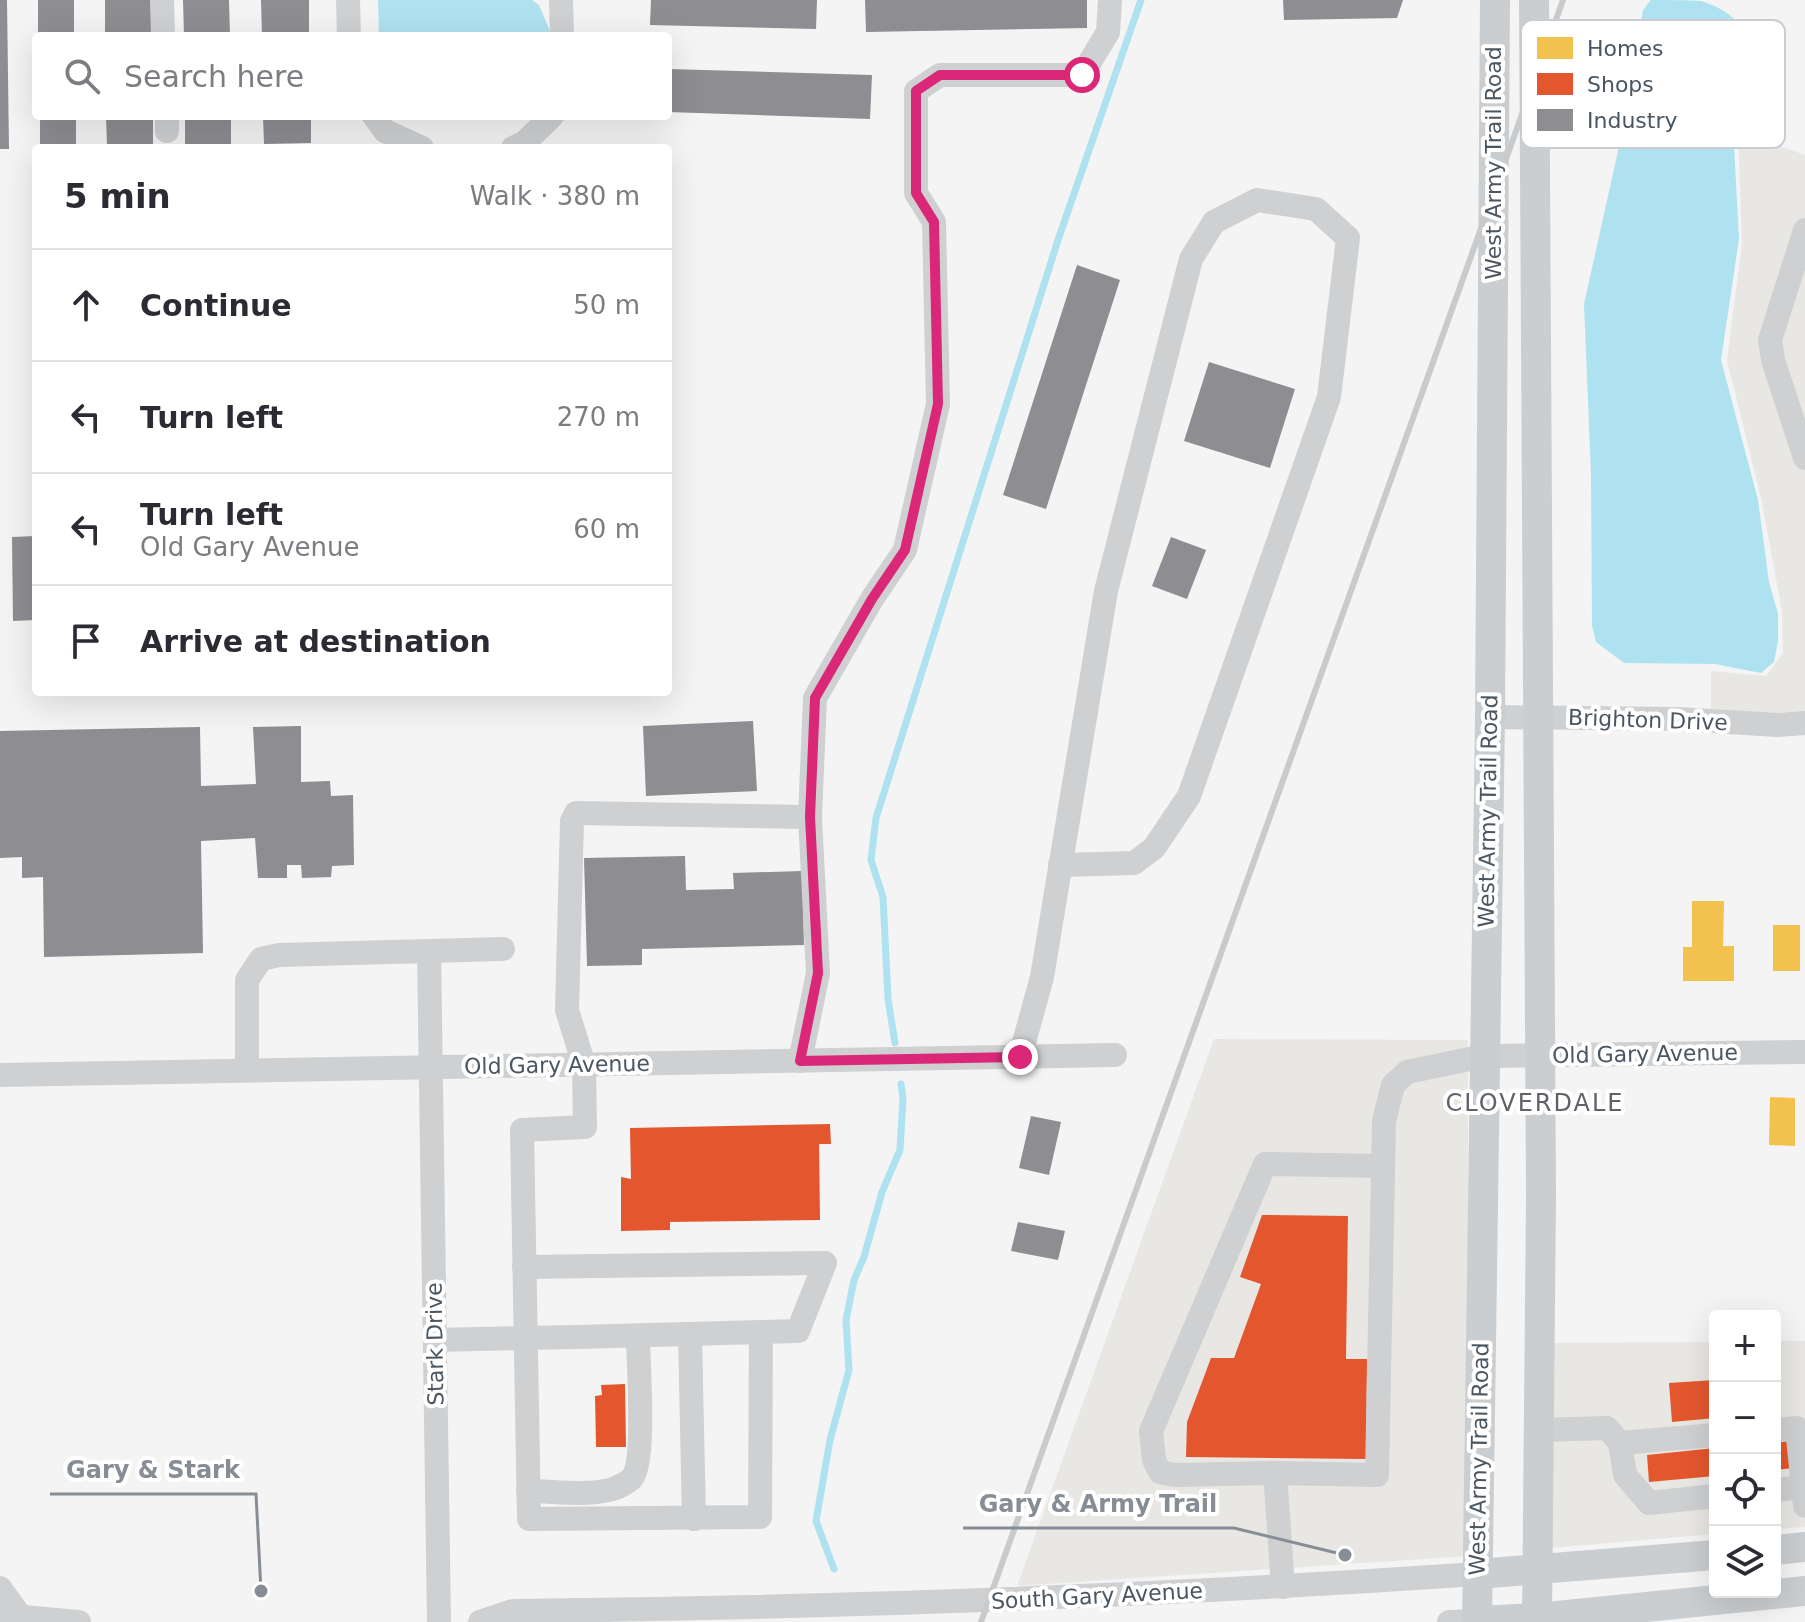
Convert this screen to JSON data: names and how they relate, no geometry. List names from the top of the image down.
{
  "streets": {
    "main road": ["West Army Trail Road", "South Gary Avenue"],
    "street": ["Brighton Drive", "Old Gary Avenue", "Stark Drive"]
  },
  "crossings": [
    ["West Army Trail Road", "Brighton Drive"],
    ["West Army Trail Road", "Old Gary Avenue"],
    ["West Army Trail Road", "South Gary Avenue"],
    ["Old Gary Avenue", "Stark Drive"]
  ],
  "districts": ["CLOVERDALE"],
  "places": ["Gary & Army Trail", "Gary & Stark"],
  "legend": ["Homes", "Shops", "Industry"],
  "page": {
    "search": "Search here",
    "heading": ["5 min", "Walk · 380 m"],
    "list": [
      ["Continue", "50 m"],
      ["Turn left", "270 m"],
      ["Turn left", "Old Gary Avenue", "60 m"],
      "Arrive at destination"
    ],
    "map_buttons": ["+", "−"]
  }
}
